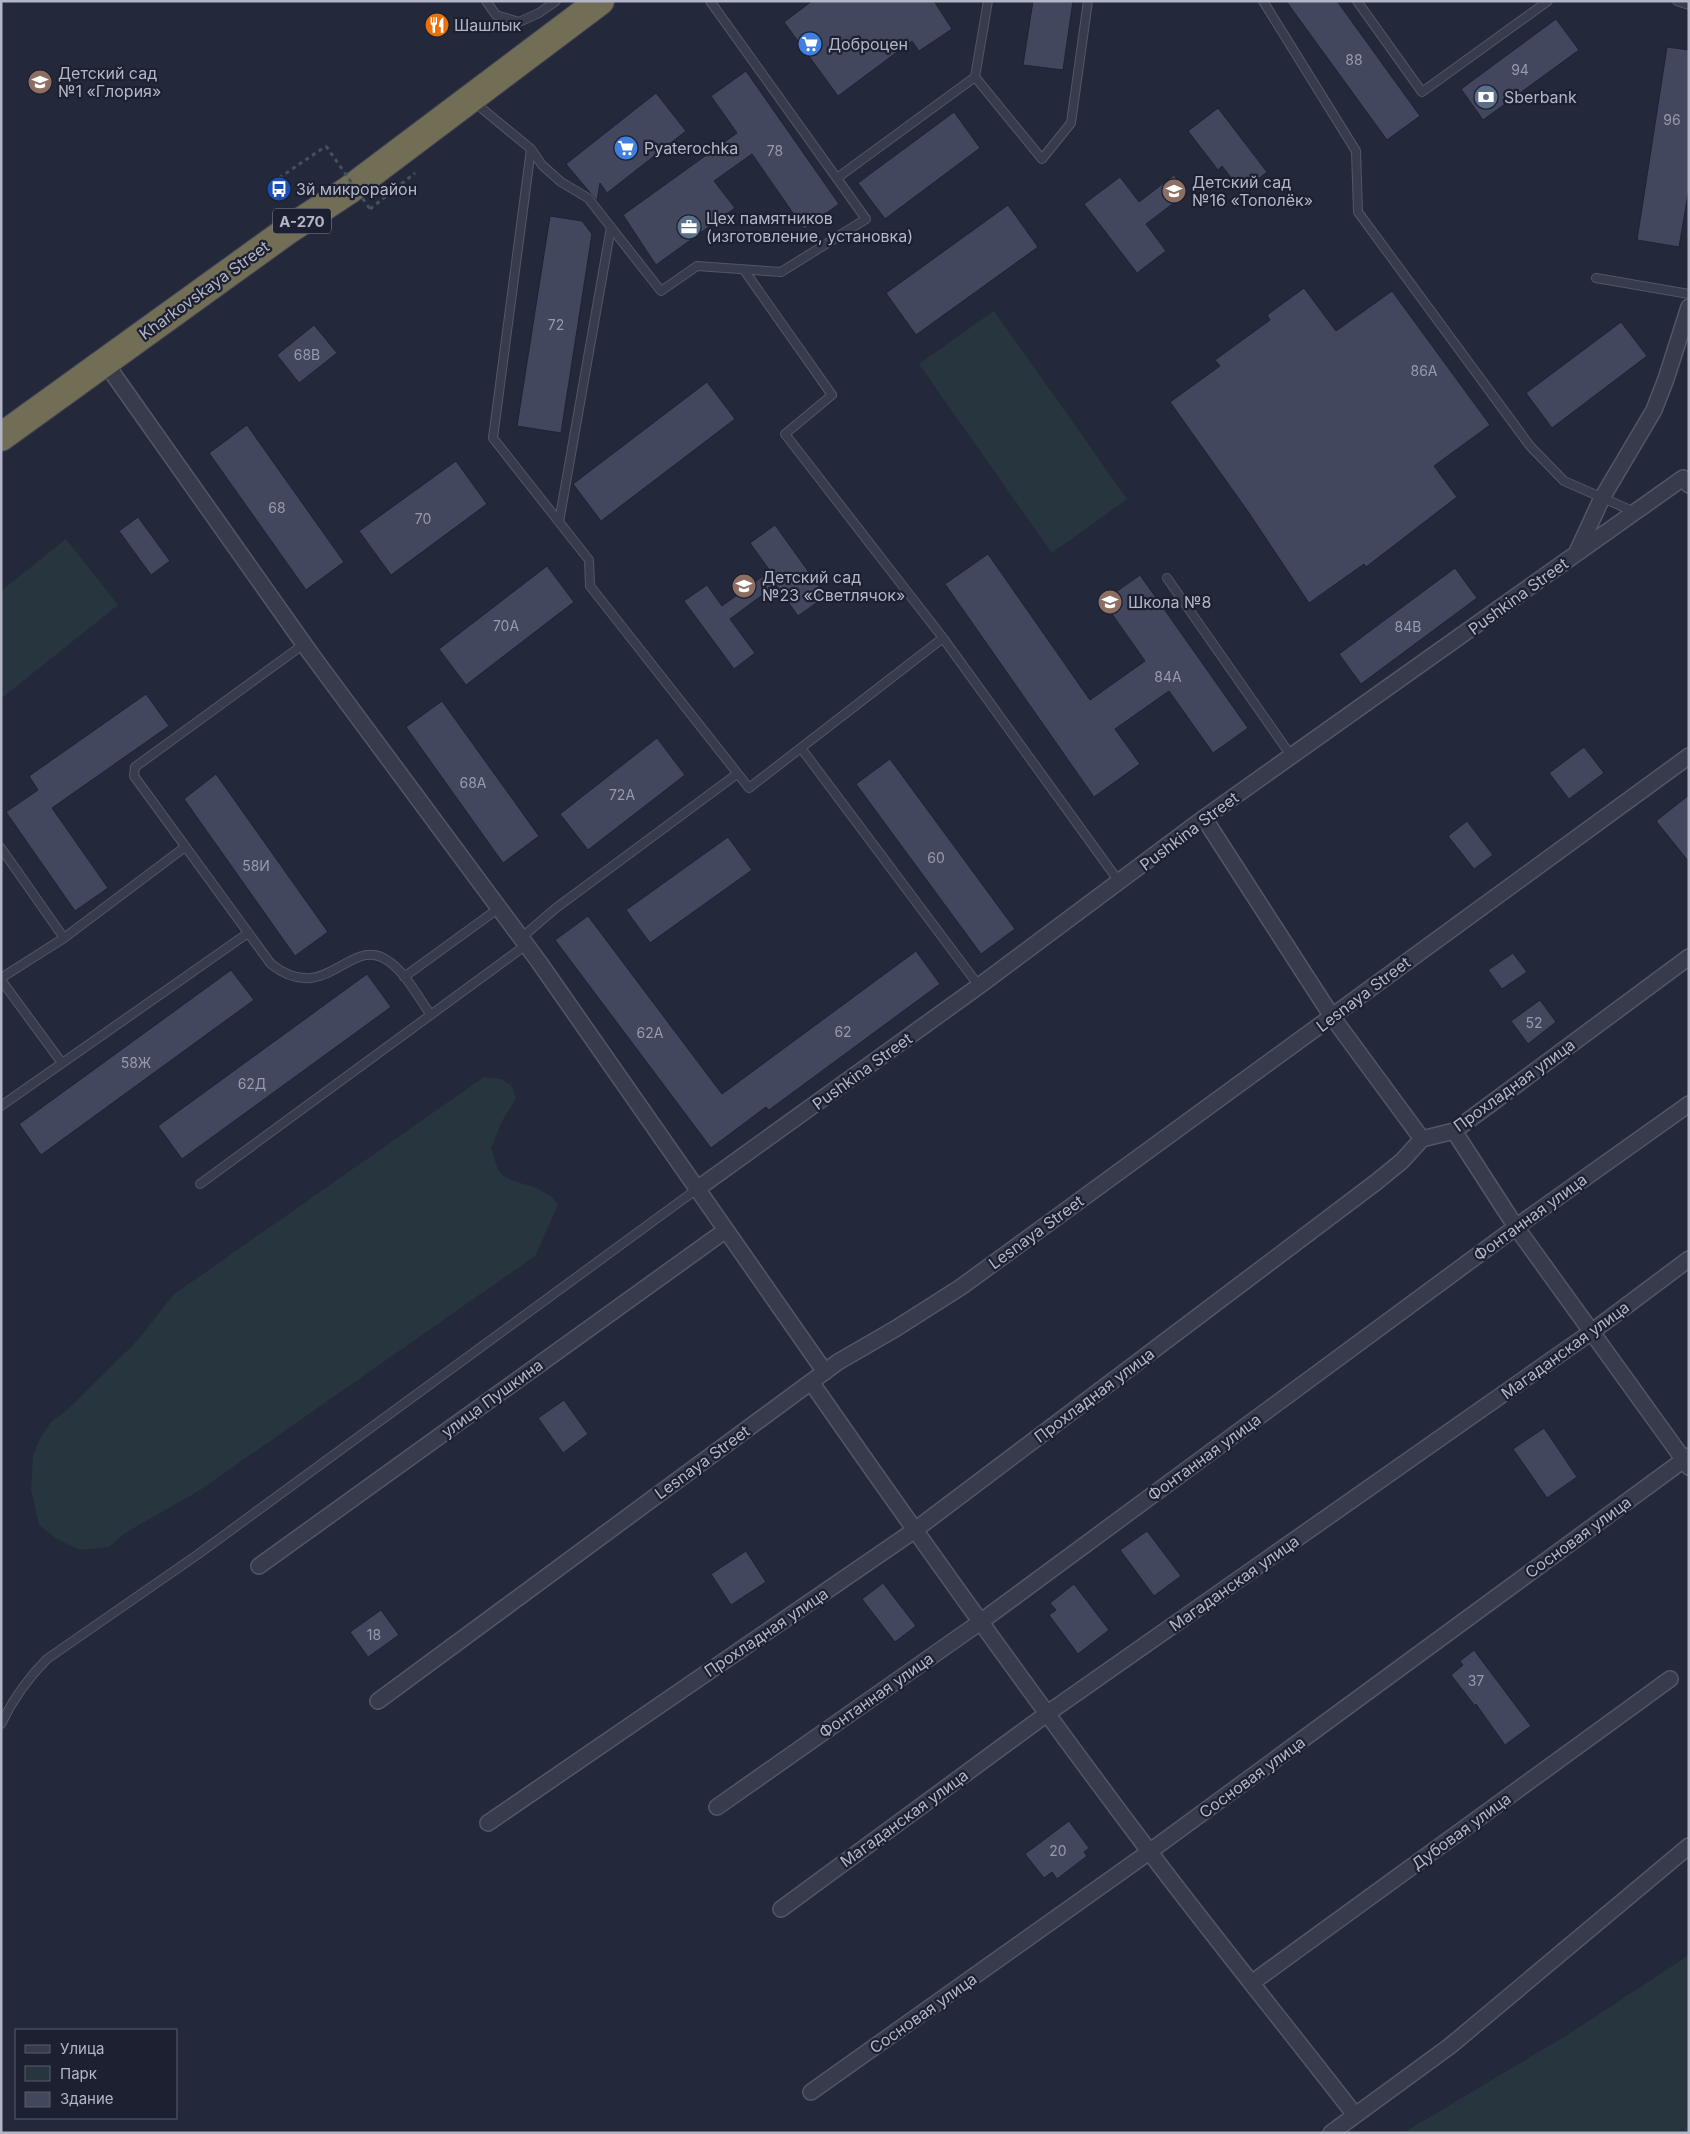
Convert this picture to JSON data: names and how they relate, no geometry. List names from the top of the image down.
{
  "streets": {
    "highway": ["А-270", "Kharkovskaya Street"],
    "street": [
      "Pushkina Street",
      "Lesnaya Street",
      "Прохладная улица",
      "Фонтанная улица",
      "Магаданская улица",
      "улица Пушкина",
      "Сосновая улица",
      "Дубовая улица"
    ]
  },
  "places": {
    "restaurant": ["Шашлык"],
    "supermarket": ["Доброцен", "Pyaterochka"],
    "school or university": [
      "Детский сад №1 «Глория»",
      "Детский сад №16 «Тополёк»",
      "Детский сад №23 «Светлячок»",
      "Школа №8"
    ],
    "bank": ["Sberbank"],
    "bus stop": ["3й микрорайон"],
    "office": ["Цех памятников (изготовление, установка)"]
  },
  "house_numbers": [
    "88",
    "94",
    "96",
    "78",
    "72",
    "68В",
    "86А",
    "68",
    "70",
    "70А",
    "84В",
    "84А",
    "68А",
    "72А",
    "60",
    "58И",
    "52",
    "62",
    "62А",
    "58Ж",
    "62Д",
    "18",
    "37",
    "20"
  ],
  "legend": ["Улица", "Парк", "Здание"]
}
